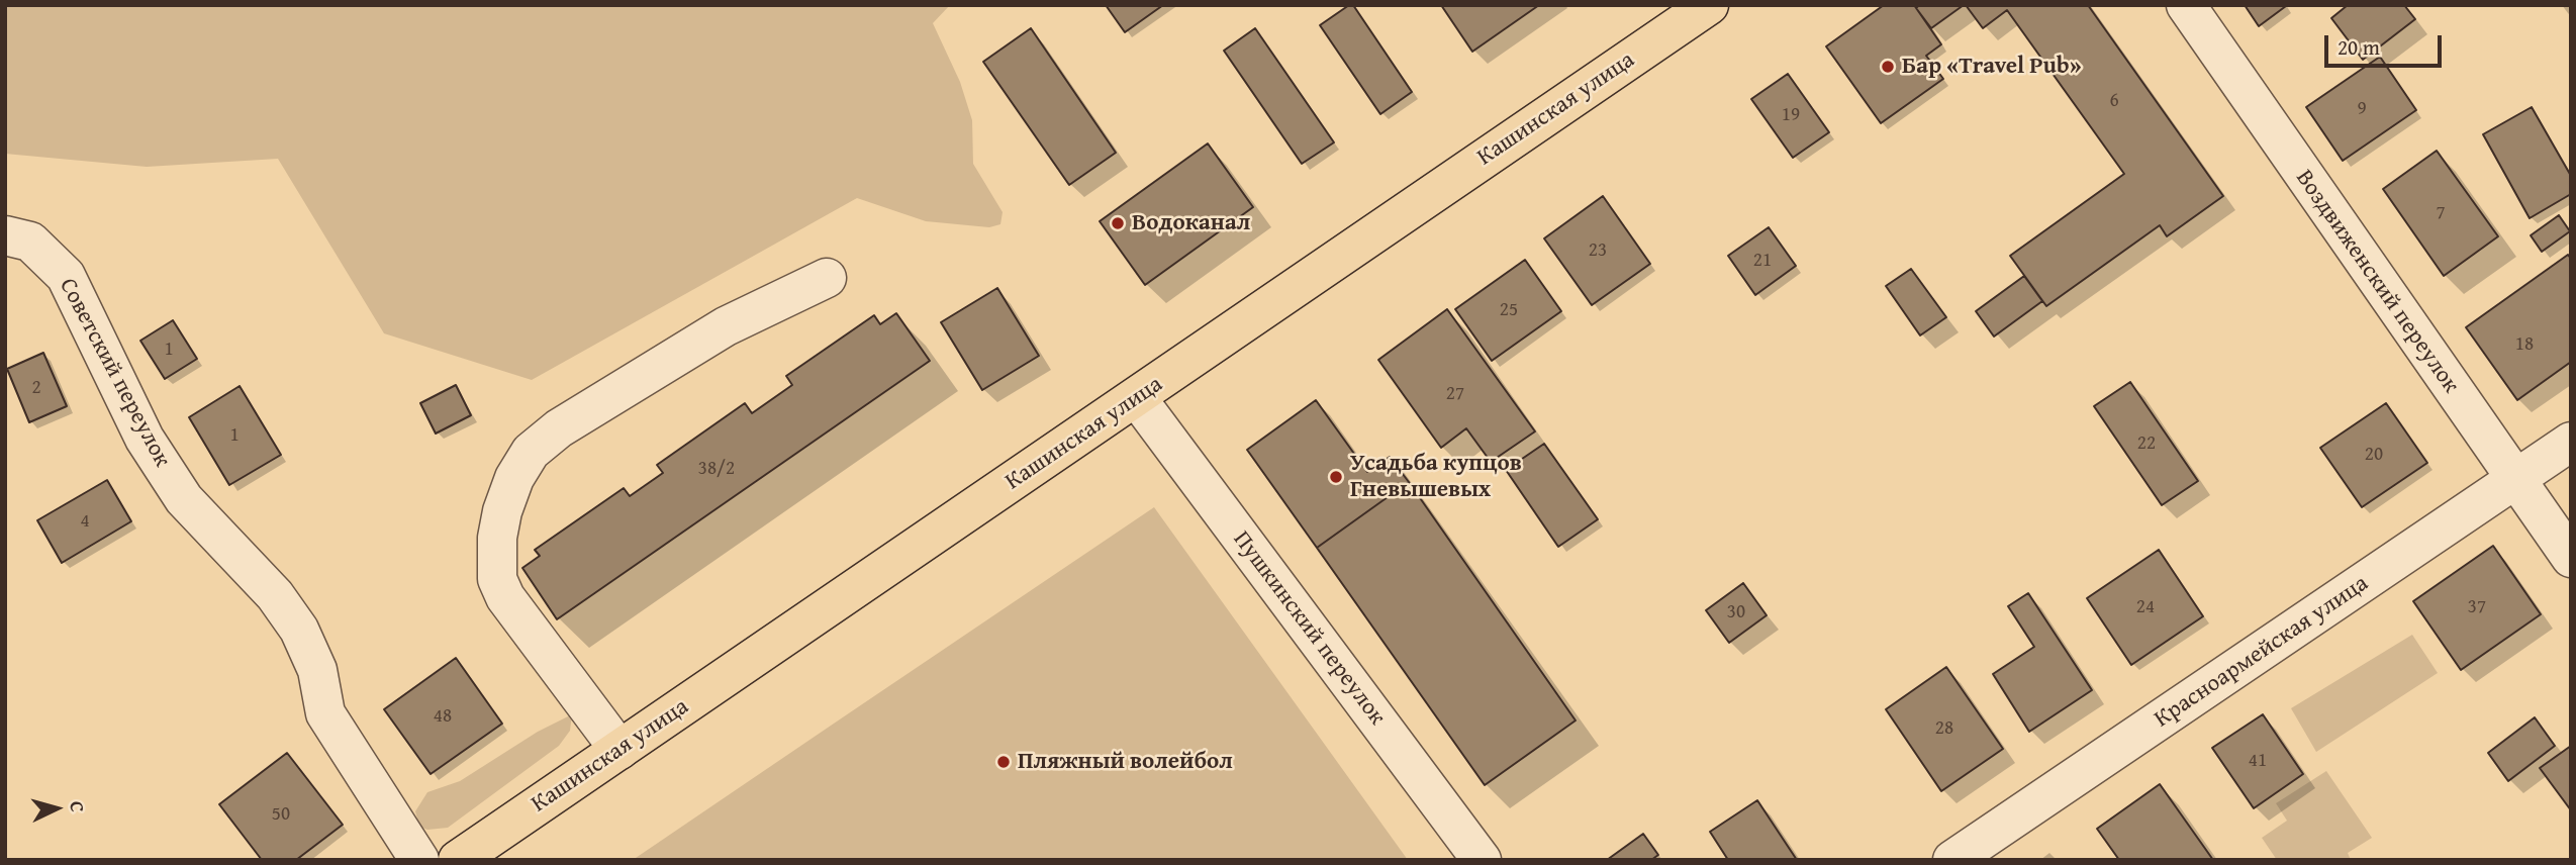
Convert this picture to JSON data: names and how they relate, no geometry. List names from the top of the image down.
{
  "streets": {
    "main road": ["Кашинская улица"],
    "street": [
      "Воздвиженский переулок",
      "Советский переулок",
      "Пушкинский переулок",
      "Красноармейская улица"
    ]
  },
  "crossings": [
    ["Кашинская улица", "Пушкинский переулок"],
    ["Воздвиженский переулок", "Красноармейская улица"]
  ],
  "places": [
    "Бар «Travel Pub»",
    "Водоканал",
    "Усадьба купцов Гневышевых",
    "Пляжный волейбол"
  ],
  "house_numbers": [
    "6",
    "9",
    "19",
    "7",
    "23",
    "21",
    "25",
    "18",
    "1",
    "2",
    "27",
    "1",
    "22",
    "20",
    "38/2",
    "4",
    "24",
    "37",
    "30",
    "48",
    "28",
    "41",
    "50"
  ],
  "scale_bar": "20 m",
  "north": "right"
}
